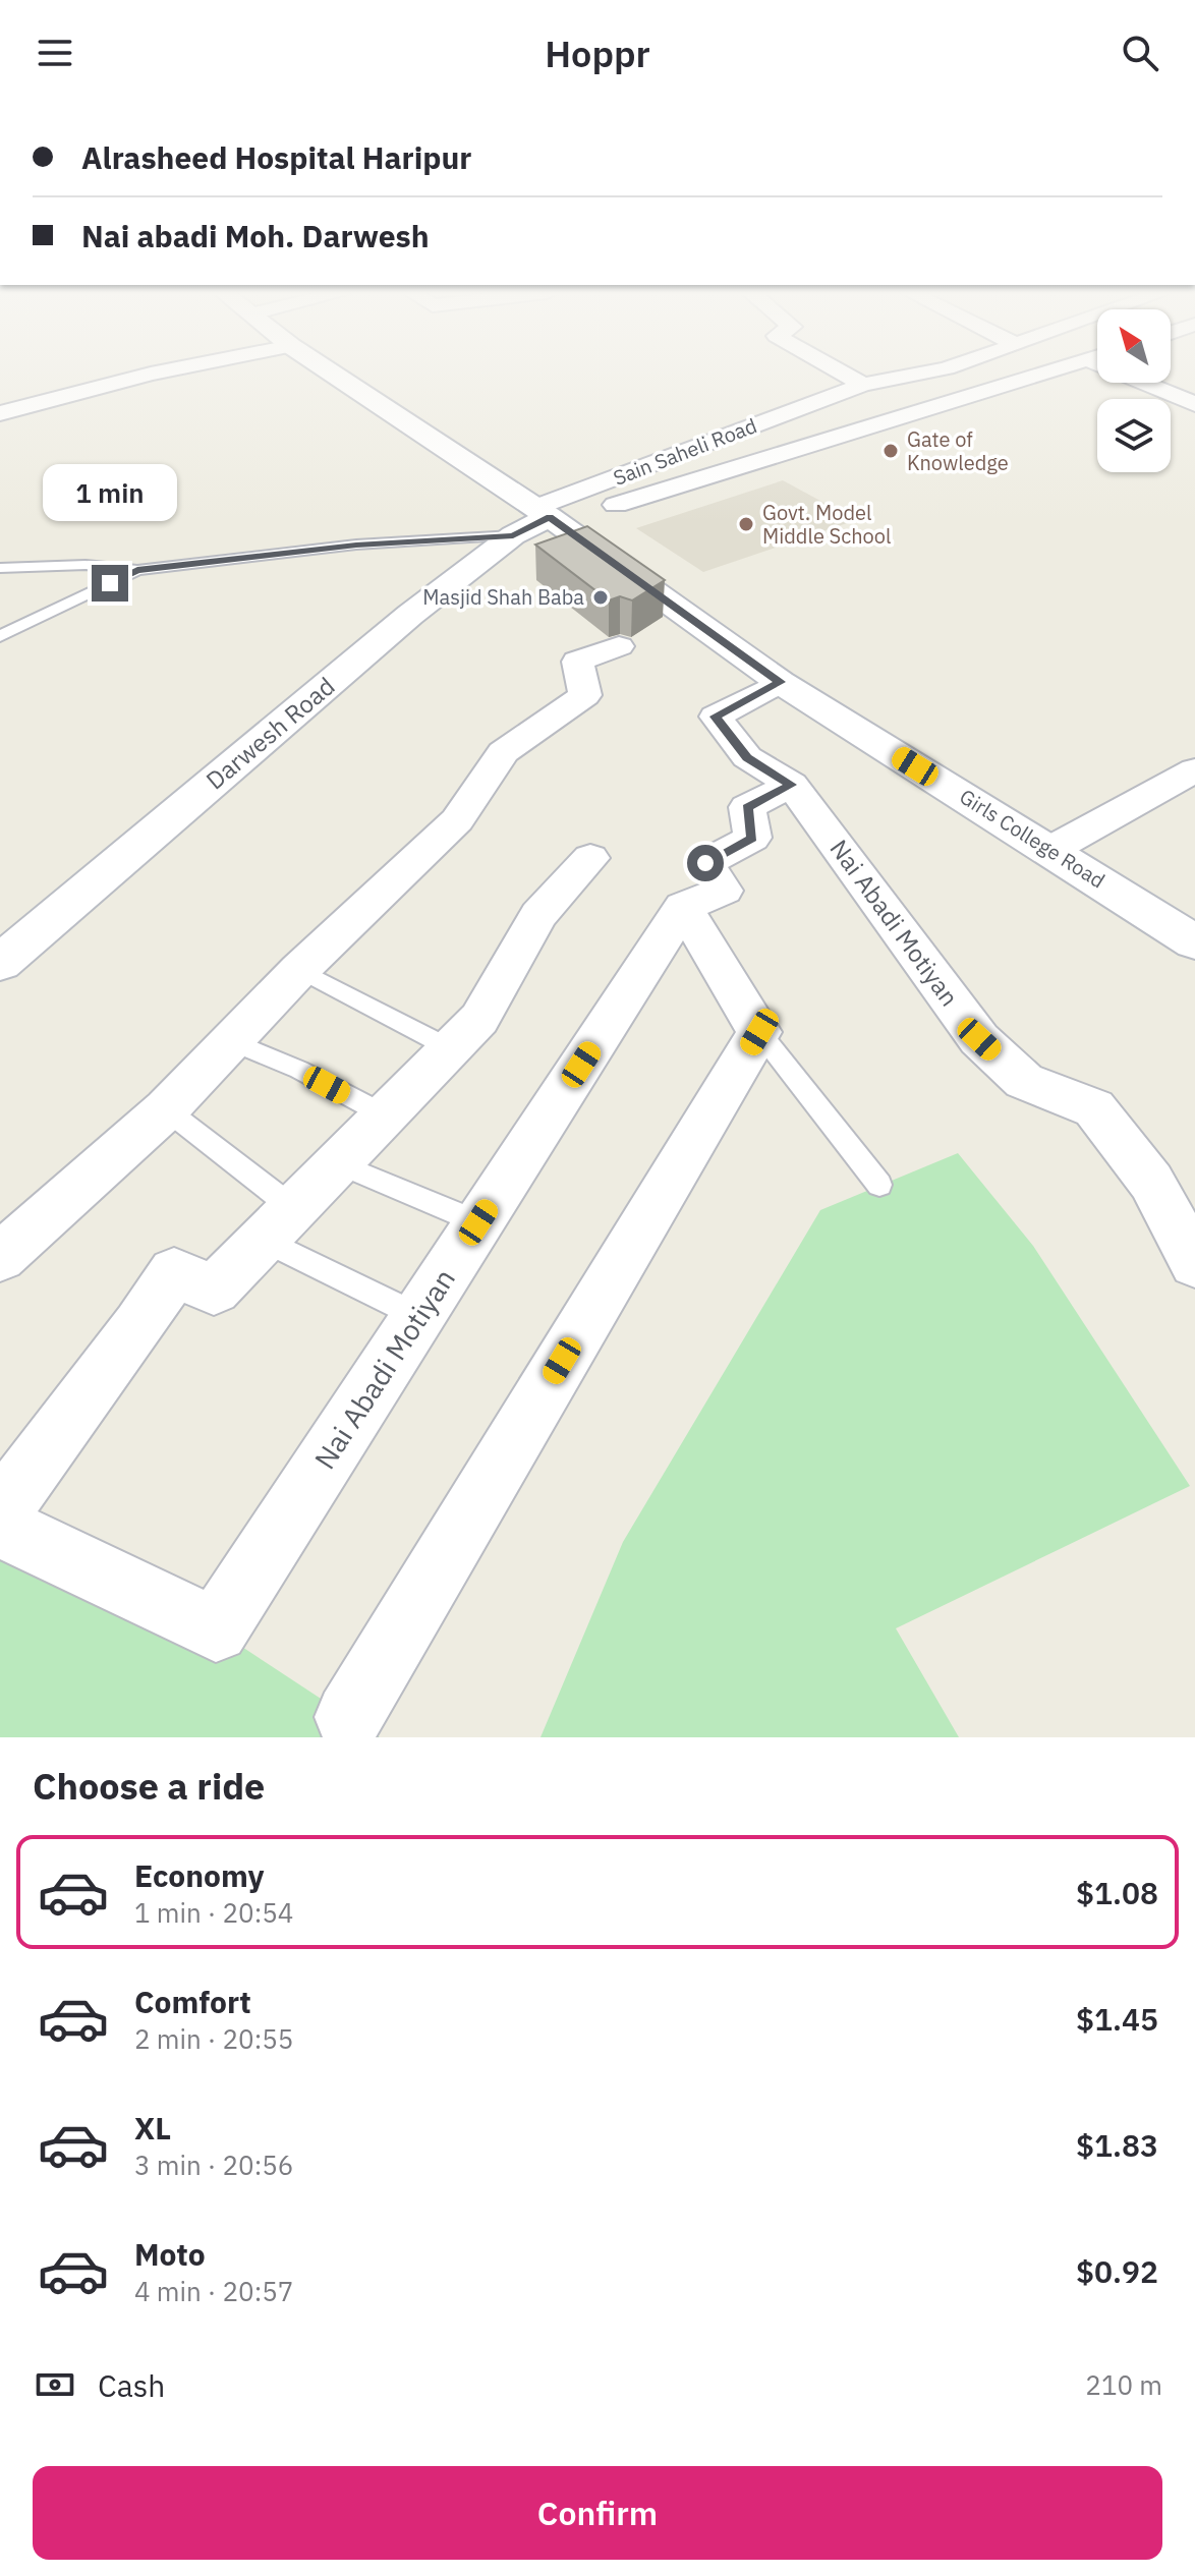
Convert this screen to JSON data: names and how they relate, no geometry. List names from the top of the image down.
{
  "streets": {
    "main road": ["Darwesh Road", "Girls College Road"],
    "street": ["Sain Saheli Road", "Nai Abadi Motiyan"]
  },
  "crossings": [
    ["Sain Saheli Road", "Darwesh Road"],
    ["Sain Saheli Road", "Girls College Road"],
    ["Darwesh Road", "Girls College Road"],
    ["Girls College Road", "Nai Abadi Motiyan"]
  ],
  "places": ["Gate of Knowledge", "Govt. Model Middle School", "Masjid Shah Baba"],
  "north": "top left",
  "page": {
    "header": "Hoppr",
    "banner": ["Alrasheed Hospital Haripur", "Nai abadi Moh. Darwesh"],
    "bubble": "1 min",
    "heading": "Choose a ride",
    "list": [
      {
        "name": "Economy",
        "note": "1 min · 20:54",
        "value": "$1.08"
      },
      {
        "name": "Comfort",
        "note": "2 min · 20:55",
        "value": "$1.45"
      },
      {
        "name": "XL",
        "note": "3 min · 20:56",
        "value": "$1.83"
      },
      {
        "name": "Moto",
        "note": "4 min · 20:57",
        "value": "$0.92"
      }
    ],
    "pay": ["Cash", "210 m"],
    "buttons": "Confirm"
  }
}
